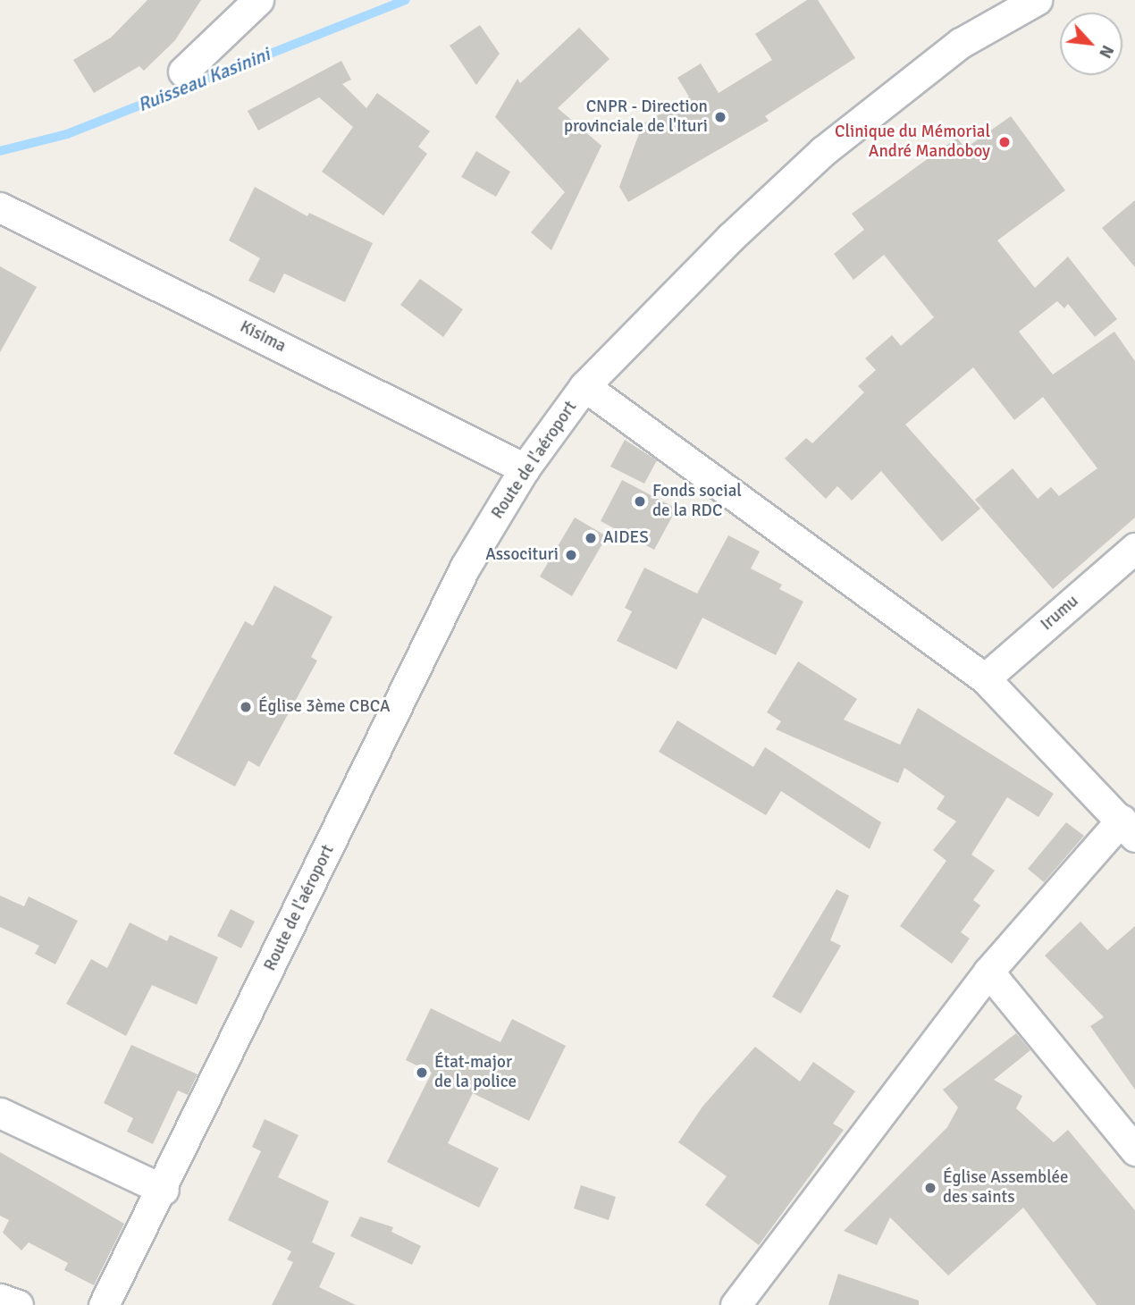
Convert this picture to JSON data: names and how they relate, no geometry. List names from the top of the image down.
{
  "streets": {
    "street": ["Kisima", "Route de l'aéroport", "Irumu"]
  },
  "crossings": [
    ["Kisima", "Route de l'aéroport"]
  ],
  "water": ["Ruisseau Kasinini"],
  "places": [
    "CNPR - Direction provinciale de l'Ituri",
    "Clinique du Mémorial André Mandoboy",
    "Fonds social de la RDC",
    "AIDES",
    "Associturi",
    "Église 3ème CBCA",
    "État-major de la police",
    "Église Assemblée des saints"
  ],
  "north": "bottom right"
}
